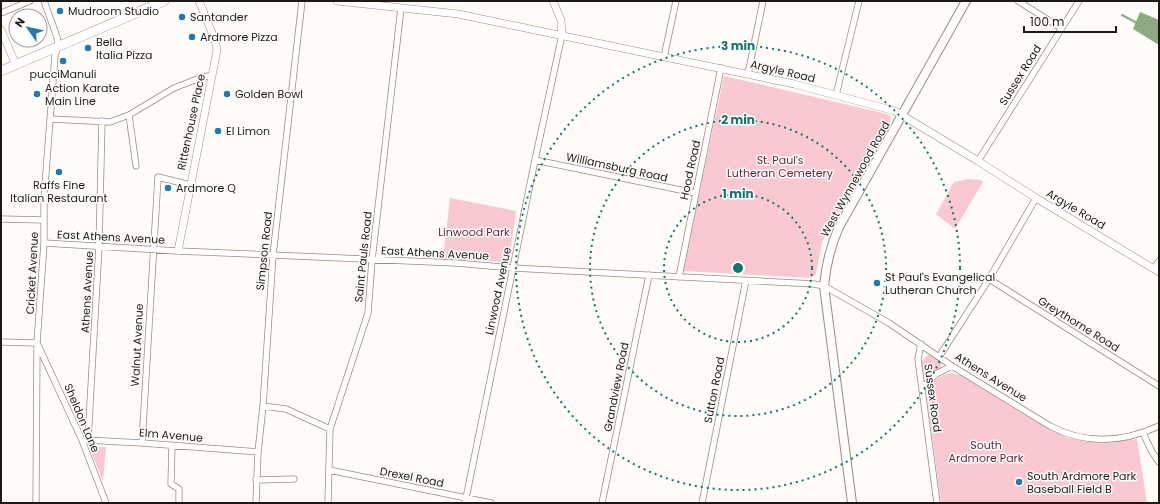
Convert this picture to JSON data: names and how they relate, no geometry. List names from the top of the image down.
{
  "streets": {
    "main road": ["West Wynnewood Road"],
    "street": [
      "Argyle Road",
      "Sussex Road",
      "Rittenhouse Place",
      "Williamsburg Road",
      "Hood Road",
      "East Athens Avenue",
      "Simpson Road",
      "Saint Pauls Road",
      "Cricket Avenue",
      "Linwood Avenue",
      "Athens Avenue",
      "Greythorne Road",
      "Walnut Avenue",
      "Grandview Road",
      "Sutton Road",
      "Sheldon Lane",
      "Elm Avenue",
      "Drexel Road"
    ]
  },
  "crossings": [
    ["Argyle Road", "Sussex Road"],
    ["Argyle Road", "Hood Road"],
    ["Argyle Road", "West Wynnewood Road"],
    ["Argyle Road", "Saint Pauls Road"],
    ["Argyle Road", "Linwood Avenue"],
    ["Sussex Road", "Athens Avenue"],
    ["Sussex Road", "Greythorne Road"],
    ["Rittenhouse Place", "East Athens Avenue"],
    ["Rittenhouse Place", "Walnut Avenue"],
    ["Williamsburg Road", "Hood Road"],
    ["Williamsburg Road", "Linwood Avenue"],
    ["Hood Road", "East Athens Avenue"],
    ["West Wynnewood Road", "East Athens Avenue"],
    ["West Wynnewood Road", "Athens Avenue"],
    ["East Athens Avenue", "Simpson Road"],
    ["East Athens Avenue", "Saint Pauls Road"],
    ["East Athens Avenue", "Cricket Avenue"],
    ["East Athens Avenue", "Linwood Avenue"],
    ["East Athens Avenue", "Athens Avenue"],
    ["East Athens Avenue", "Walnut Avenue"],
    ["East Athens Avenue", "Grandview Road"],
    ["East Athens Avenue", "Sutton Road"],
    ["Simpson Road", "Elm Avenue"],
    ["Saint Pauls Road", "Drexel Road"],
    ["Cricket Avenue", "Sheldon Lane"],
    ["Linwood Avenue", "Drexel Road"],
    ["Athens Avenue", "Elm Avenue"],
    ["Walnut Avenue", "Elm Avenue"],
    ["Sheldon Lane", "Elm Avenue"]
  ],
  "parks": ["St. Paul's Lutheran Cemetery", "Linwood Park", "South Ardmore Park"],
  "places": [
    "Mudroom Studio",
    "Santander",
    "Ardmore Pizza",
    "Bella Italia Pizza",
    "pucciManuli",
    "Action Karate Main Line",
    "Golden Bowl",
    "El Limon",
    "Raffs Fine Italian Restaurant",
    "Ardmore Q",
    "St Paul's Evangelical Lutheran Church",
    "South Ardmore Park Baseball Field B"
  ],
  "scale_bar": "100 m",
  "north": "top left",
  "rings": ["3 min", "2 min", "1 min"]
}
